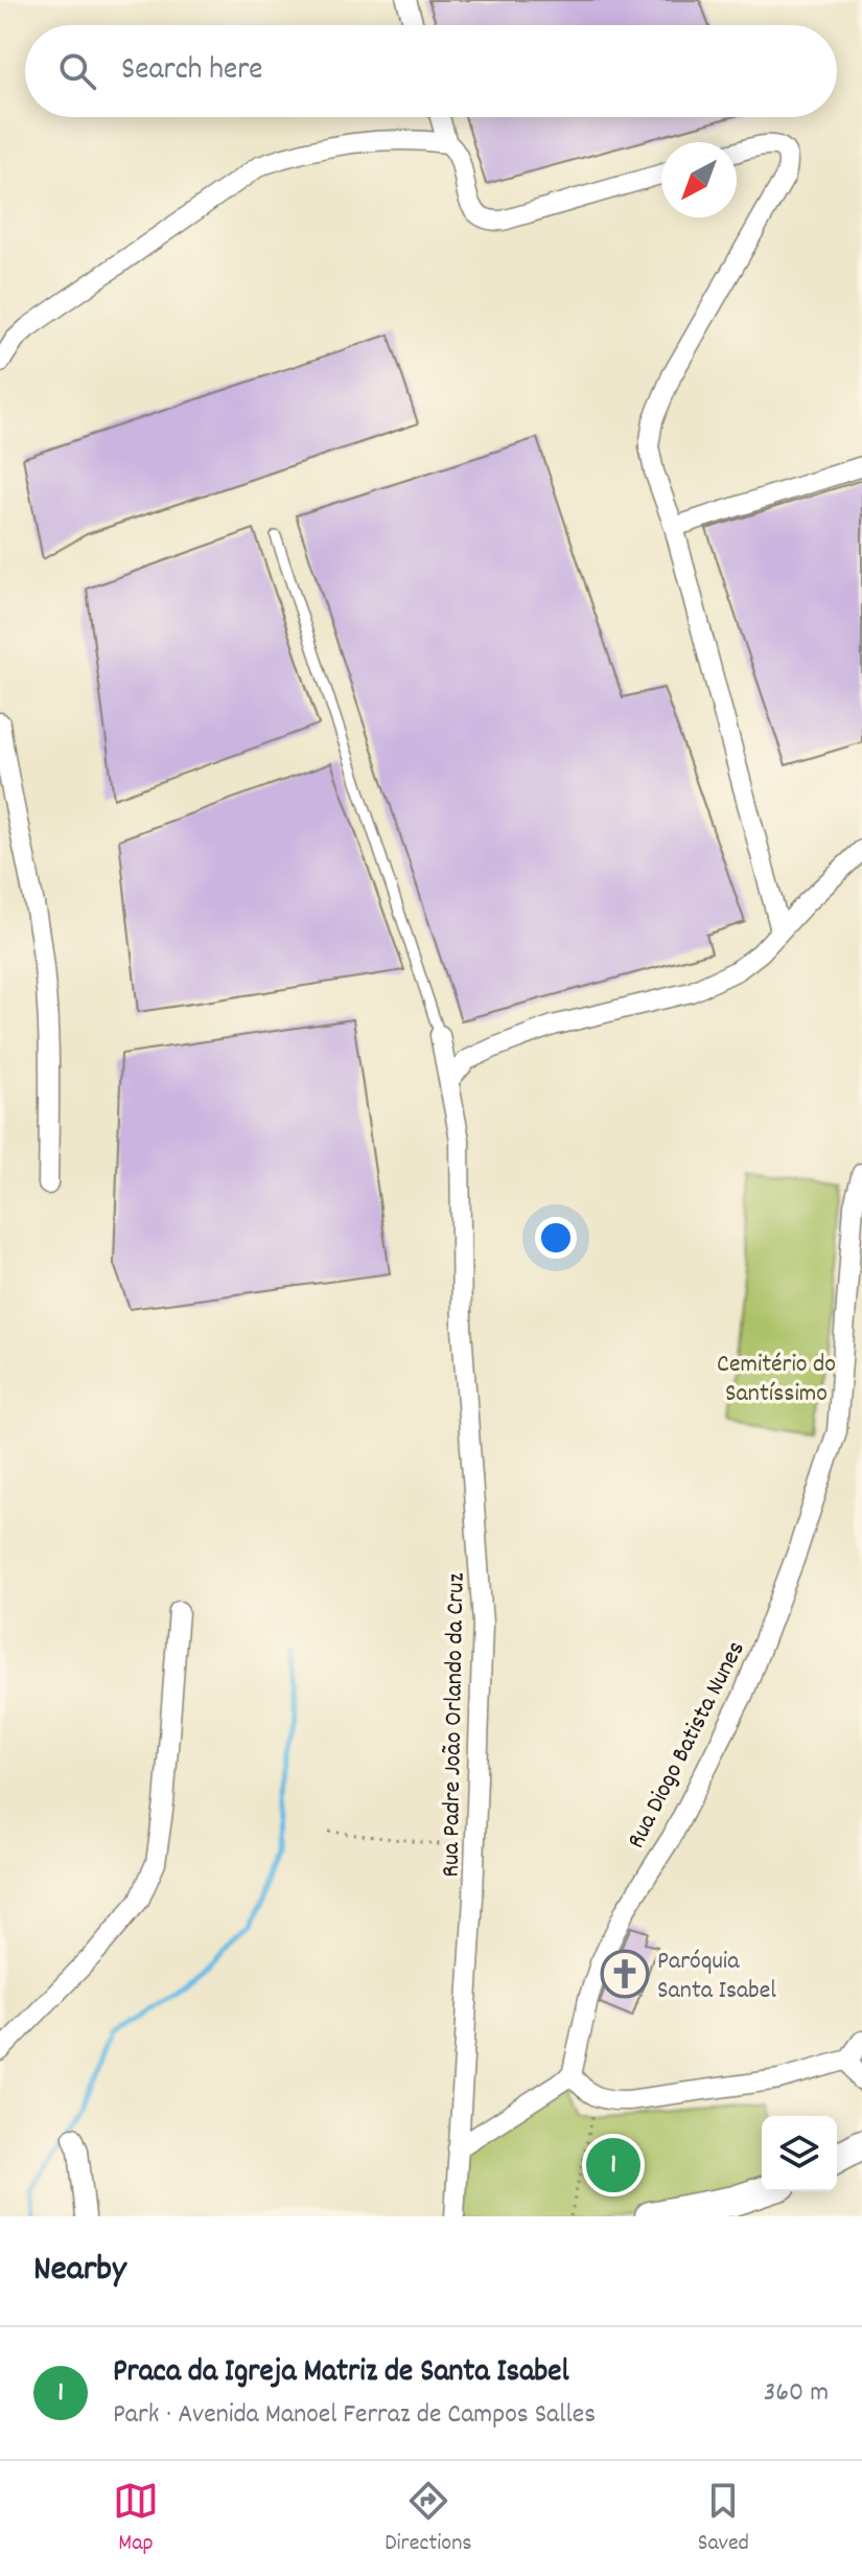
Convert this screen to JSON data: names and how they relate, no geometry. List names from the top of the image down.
{
  "streets": {
    "street": ["Rua Padre João Orlando da Cruz", "Rua Diogo Batista Nunes"]
  },
  "parks": ["Cemitério do Santíssimo"],
  "places": {
    "church": ["Paróquia Santa Isabel"]
  },
  "north": "bottom left",
  "page": {
    "search": "Search here",
    "pins": "1",
    "heading": "Nearby",
    "list": [
      {
        "mark": "1",
        "name": "Praca da Igreja Matriz de Santa Isabel",
        "note": "Park · Avenida Manoel Ferraz de Campos Salles",
        "value": "360 m"
      }
    ],
    "nav": ["Map", "Directions", "Saved"]
  }
}
